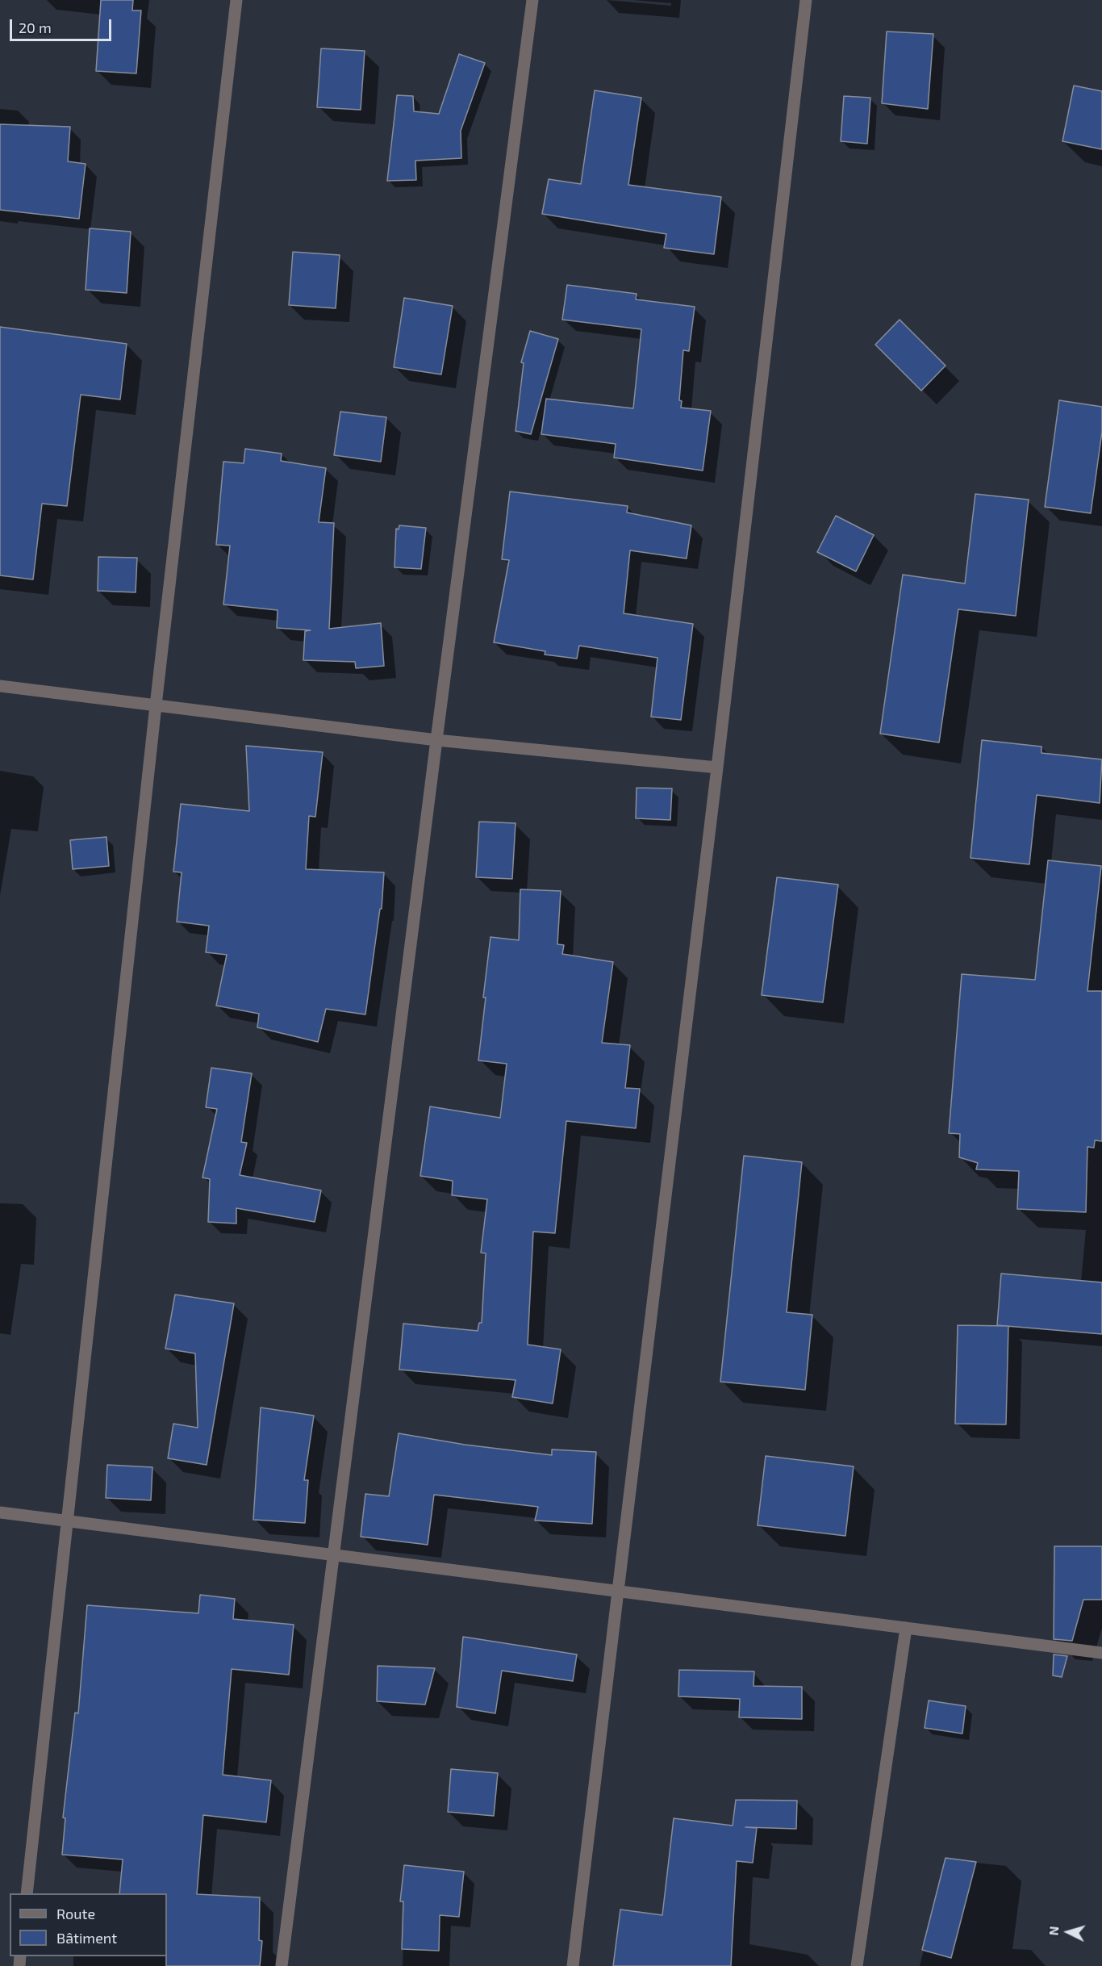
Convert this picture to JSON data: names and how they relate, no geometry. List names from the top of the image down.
{
  "legend": ["Route", "Bâtiment"],
  "scale_bar": "20 m",
  "north": "left"
}
